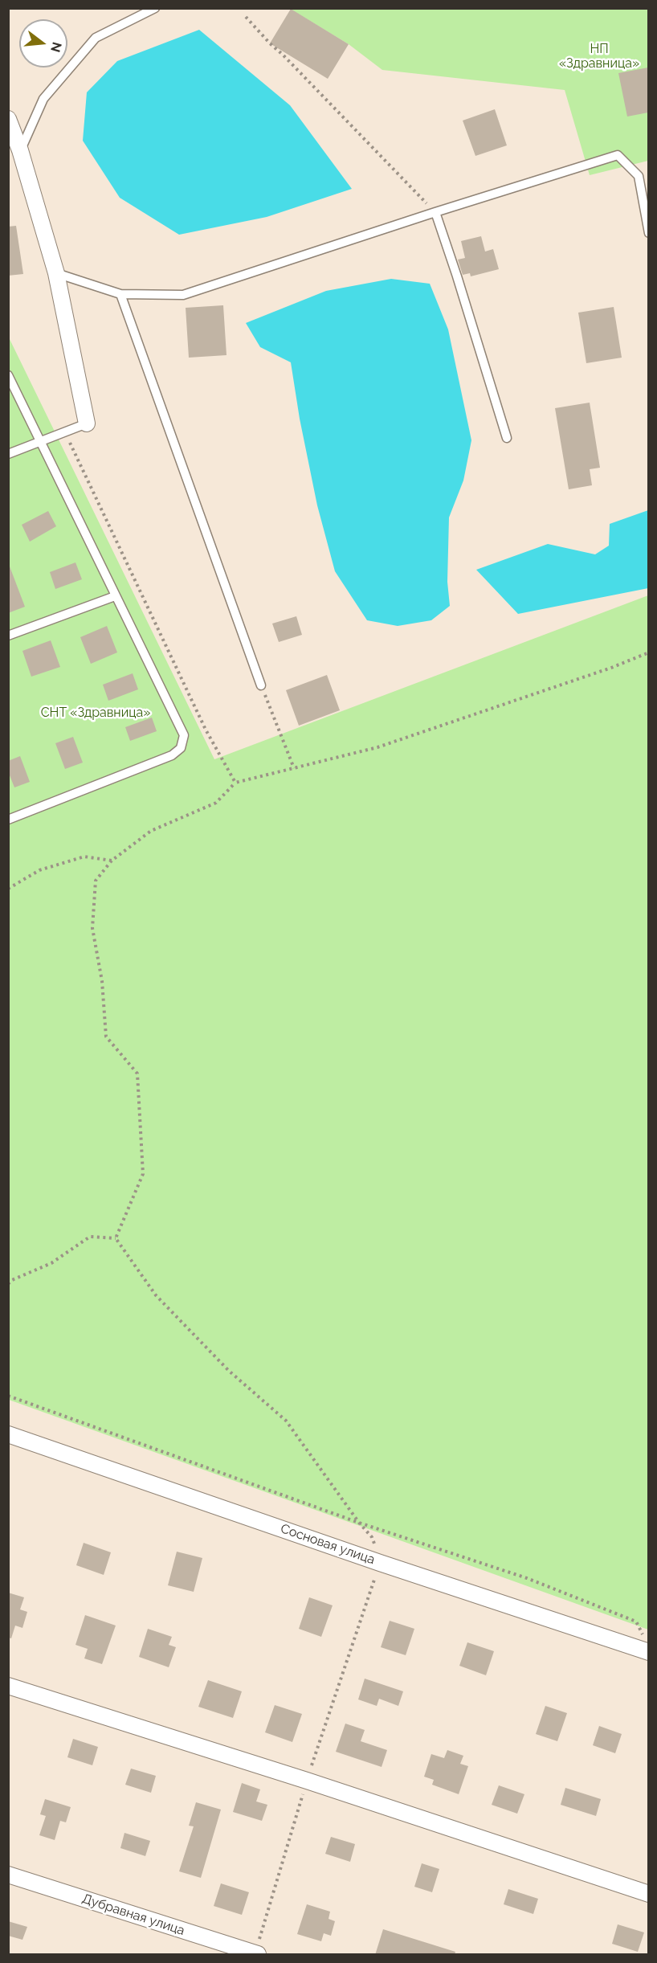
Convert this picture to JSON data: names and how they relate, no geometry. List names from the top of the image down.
{
  "streets": {
    "street": ["Сосновая улица", "Дубравная улица"]
  },
  "parks": ["НП «Здравница»", "СНТ «Здравница»"],
  "north": "right"
}
